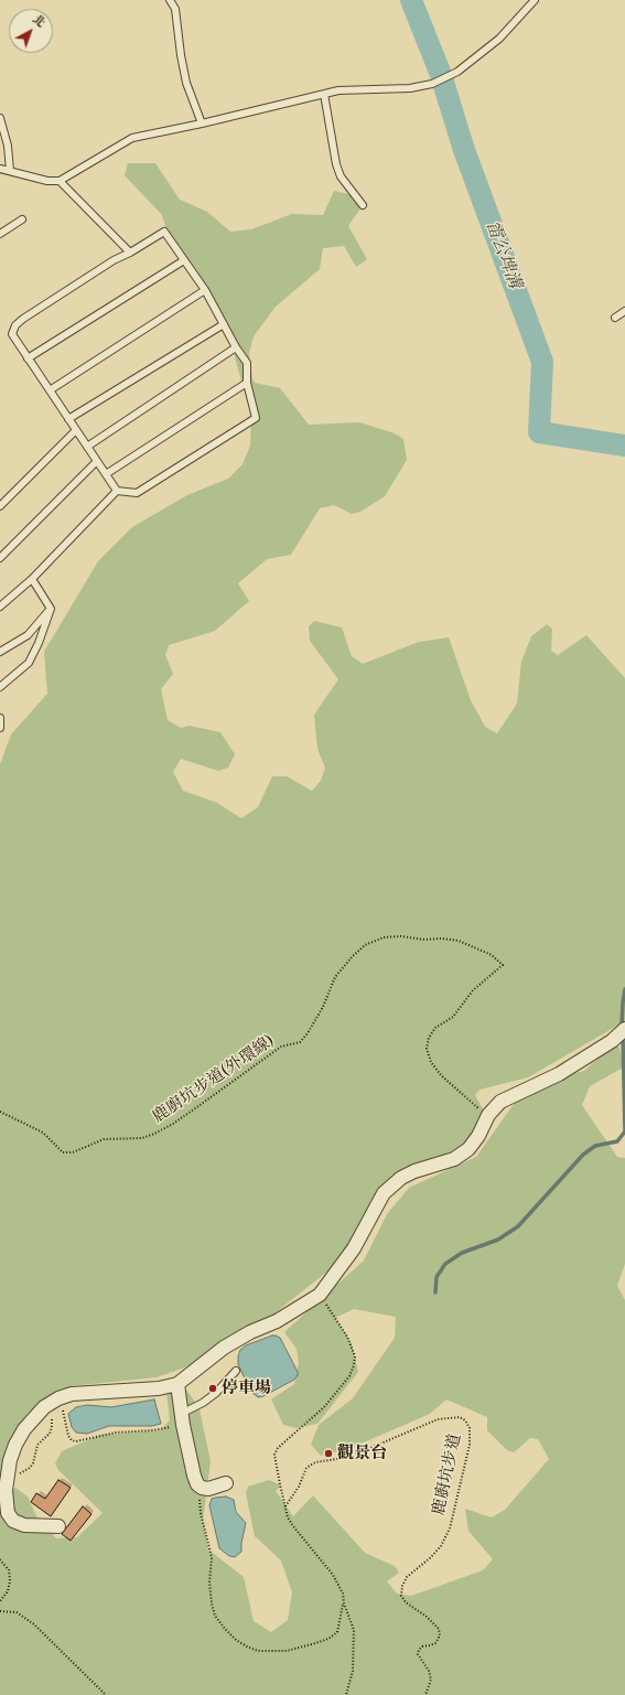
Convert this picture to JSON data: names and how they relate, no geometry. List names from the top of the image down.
{
  "streets": {
    "path": ["鹿廚坑步道(外環線)", "鹿廚坑步道"]
  },
  "water": ["雷公埤溝"],
  "places": ["停車場", "觀景台"],
  "north": "top right"
}
